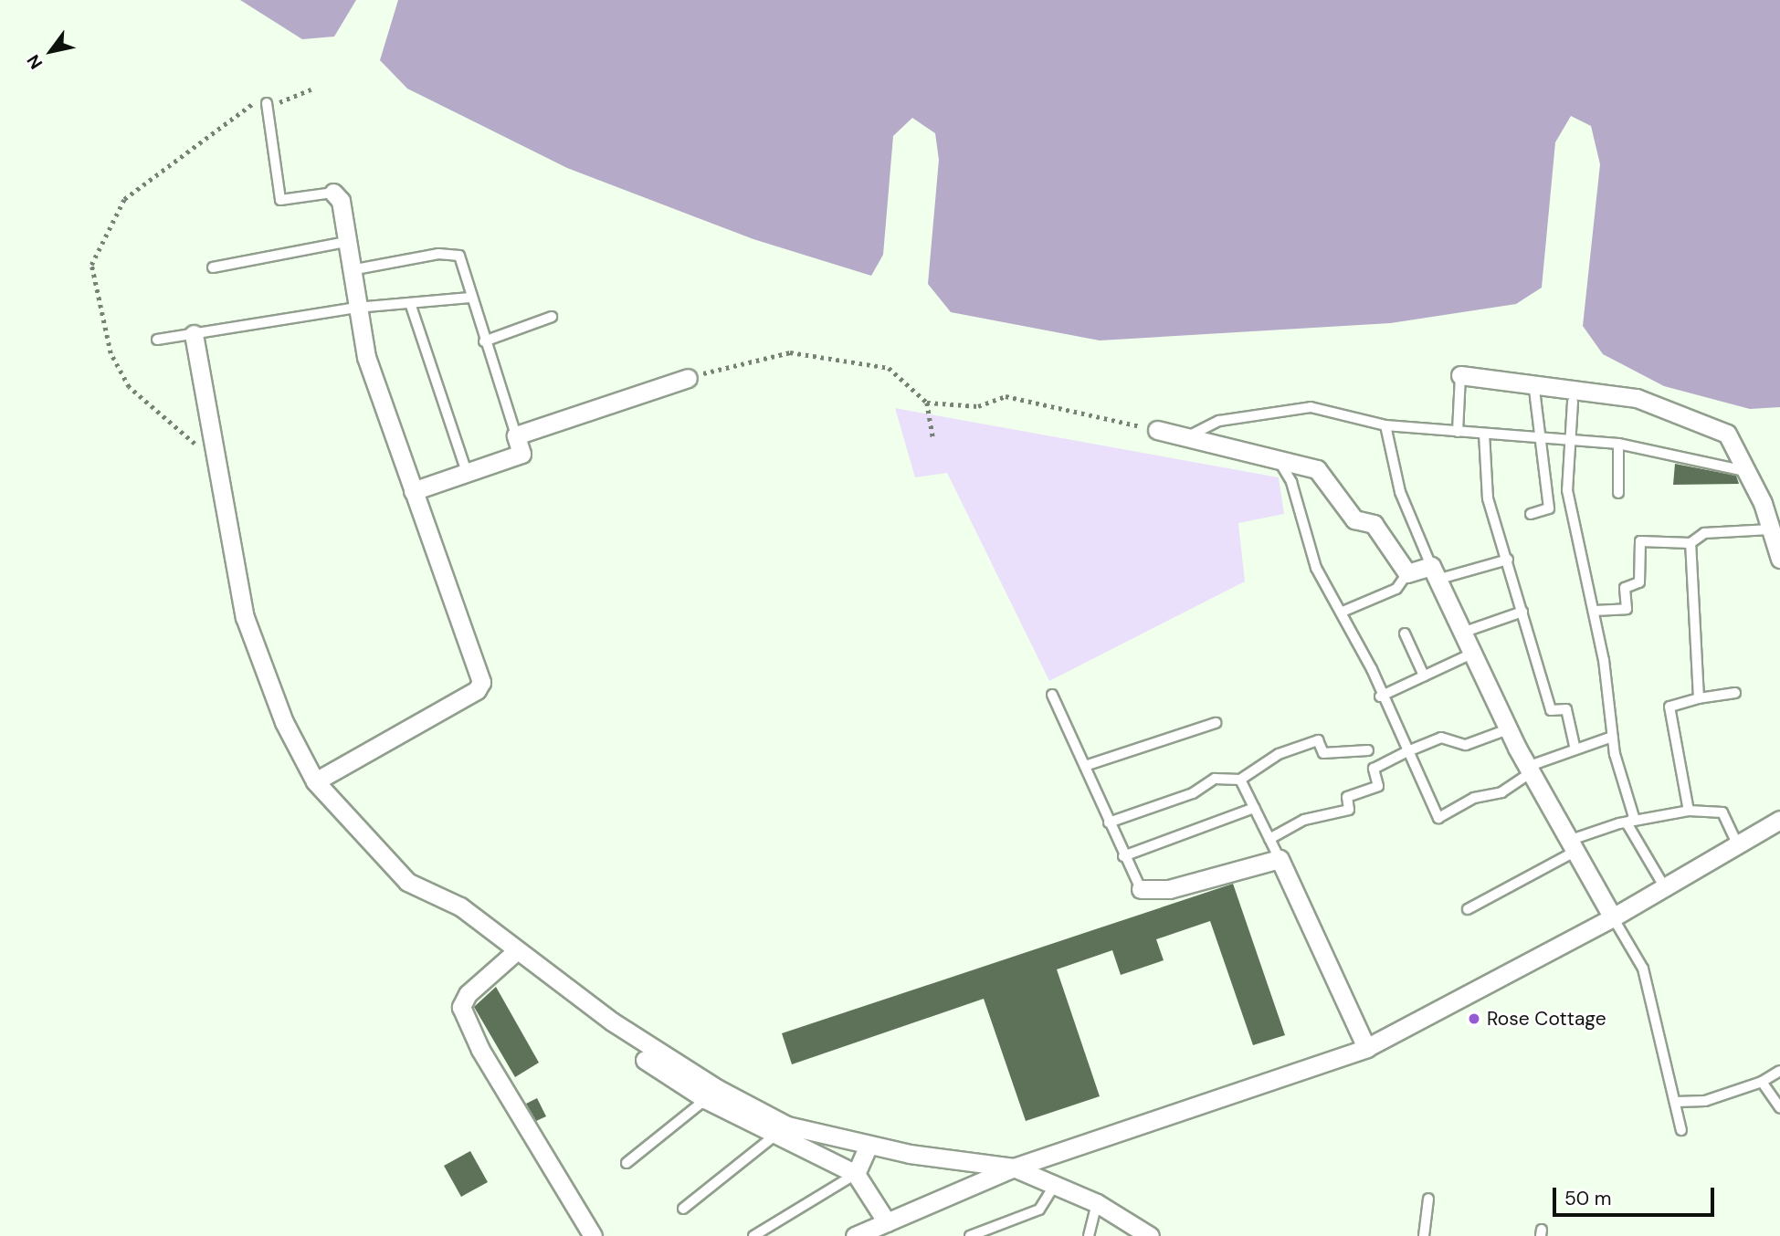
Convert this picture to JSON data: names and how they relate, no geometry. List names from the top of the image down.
{
  "places": ["Rose Cottage"],
  "scale_bar": "50 m",
  "north": "bottom left"
}
